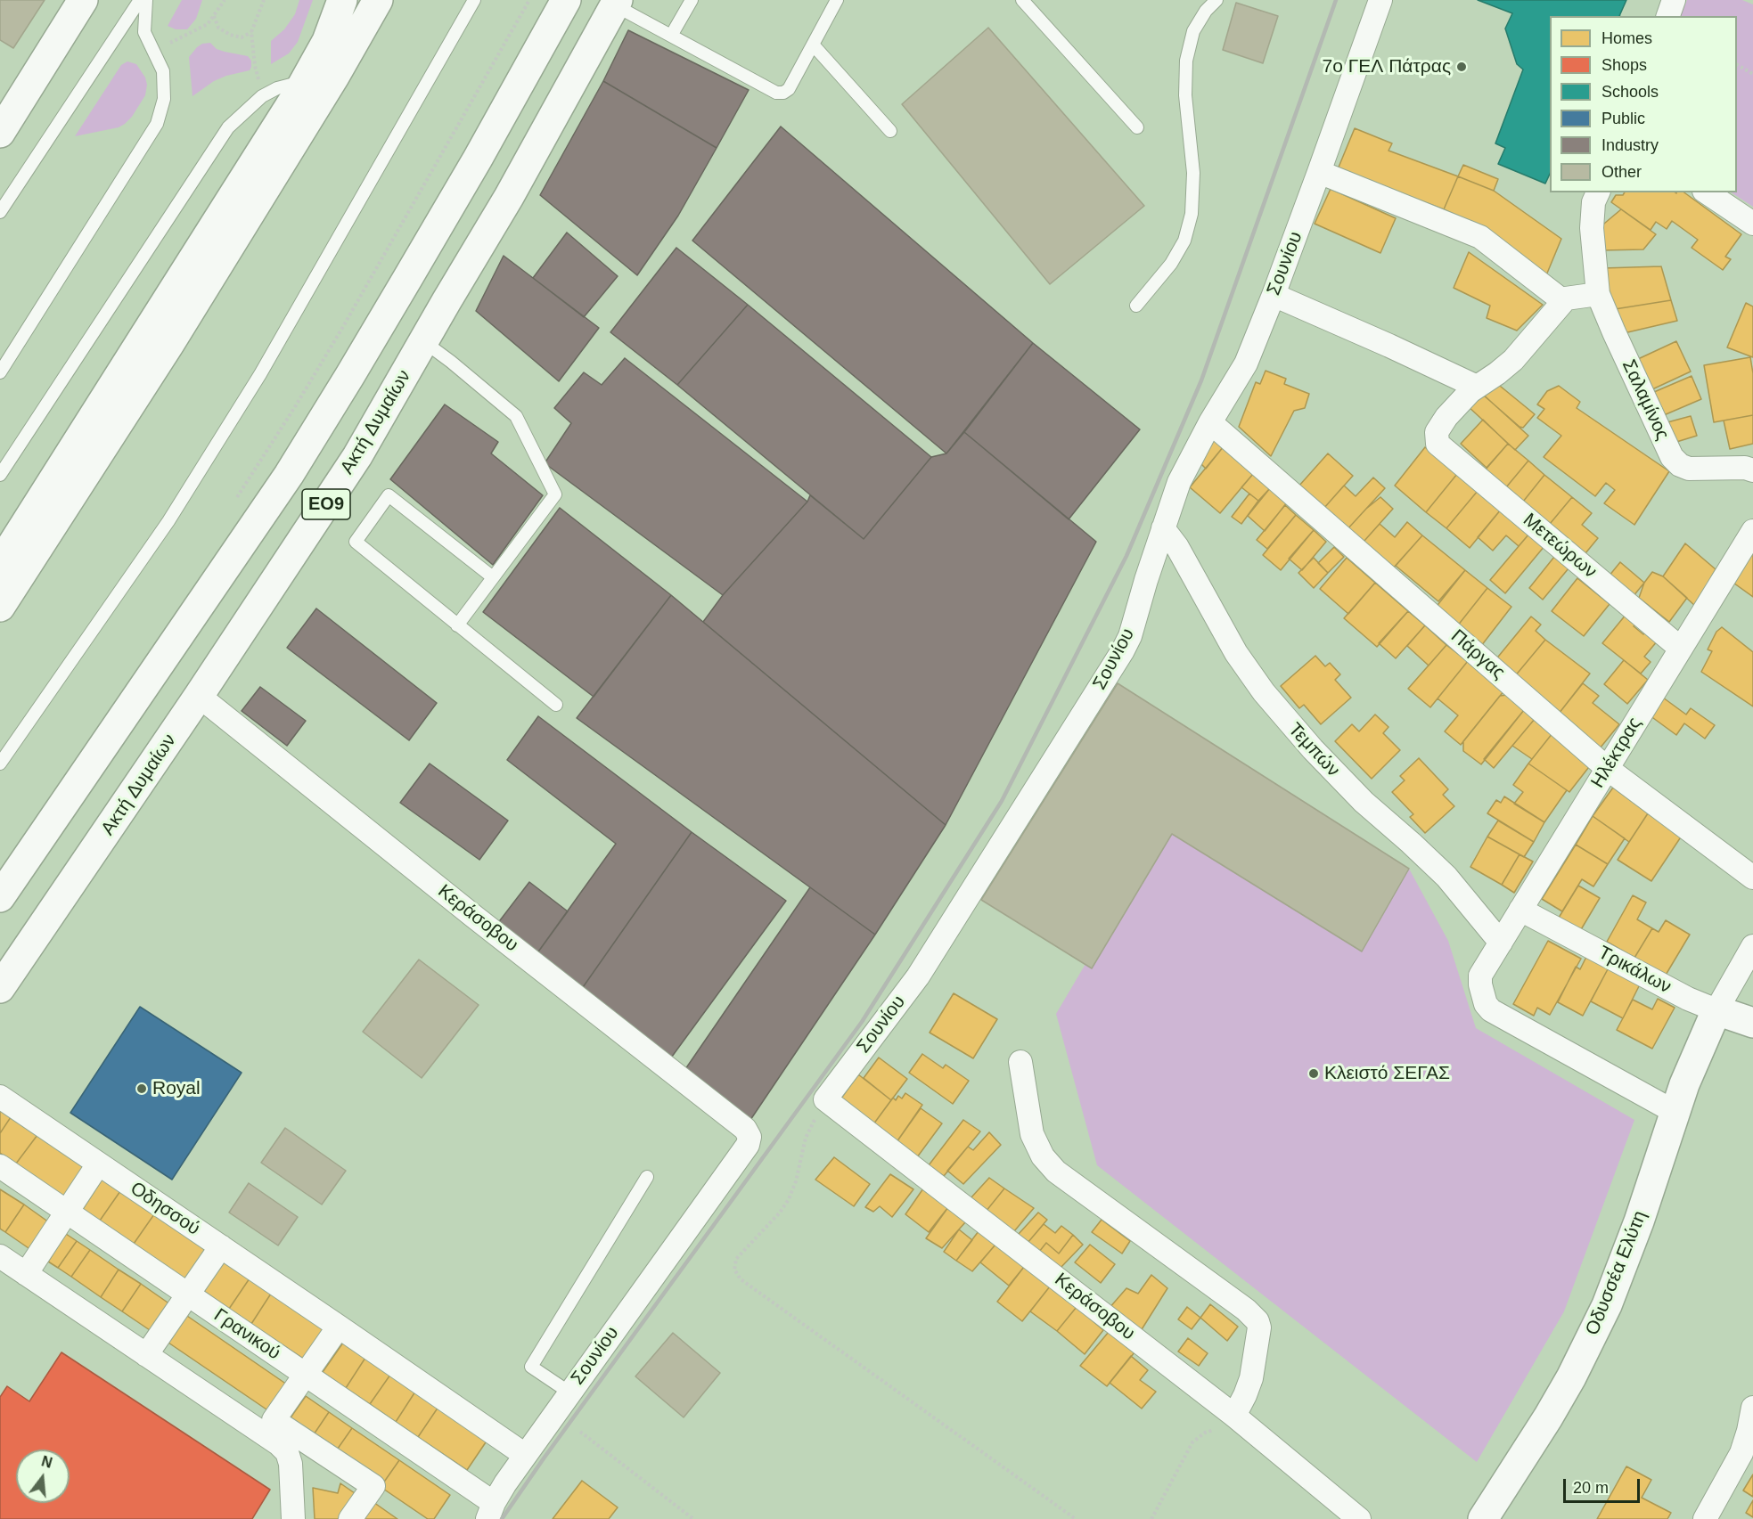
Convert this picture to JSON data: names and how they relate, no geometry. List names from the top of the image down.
{
  "streets": {
    "main road": [
      "Ακτή Δυμαίων",
      "ΕΟ9",
      "Τρικάλων",
      "Οδυσσέα Ελύτη"
    ],
    "street": [
      "Σουνίου",
      "Σαλαμίνος",
      "Μετεώρων",
      "Πάργας",
      "Τεμπών",
      "Ηλέκτρας",
      "Κεράσοβου",
      "Οδησσού",
      "Γρανικού"
    ]
  },
  "crossings": [
    ["Σουνίου", "Πάργας"],
    ["Σουνίου", "Τεμπών"],
    ["Σουνίου", "Κεράσοβου"],
    ["Σουνίου", "Γρανικού"],
    ["Ακτή Δυμαίων", "Κεράσοβου"],
    ["Μετεώρων", "Ηλέκτρας"],
    ["Πάργας", "Ηλέκτρας"],
    ["Τεμπών", "Ηλέκτρας"],
    ["Ηλέκτρας", "Τρικάλων"],
    ["Ηλέκτρας", "Οδυσσέα Ελύτη"],
    ["Τρικάλων", "Οδυσσέα Ελύτη"],
    ["Οδησσού", "Γρανικού"]
  ],
  "places": ["7ο ΓΕΛ Πάτρας", "Κλειστό ΣΕΓΑΣ", "Royal"],
  "legend": [
    "Homes",
    "Shops",
    "Schools",
    "Public",
    "Industry",
    "Other"
  ],
  "scale_bar": "20 m",
  "north": "top"
}
